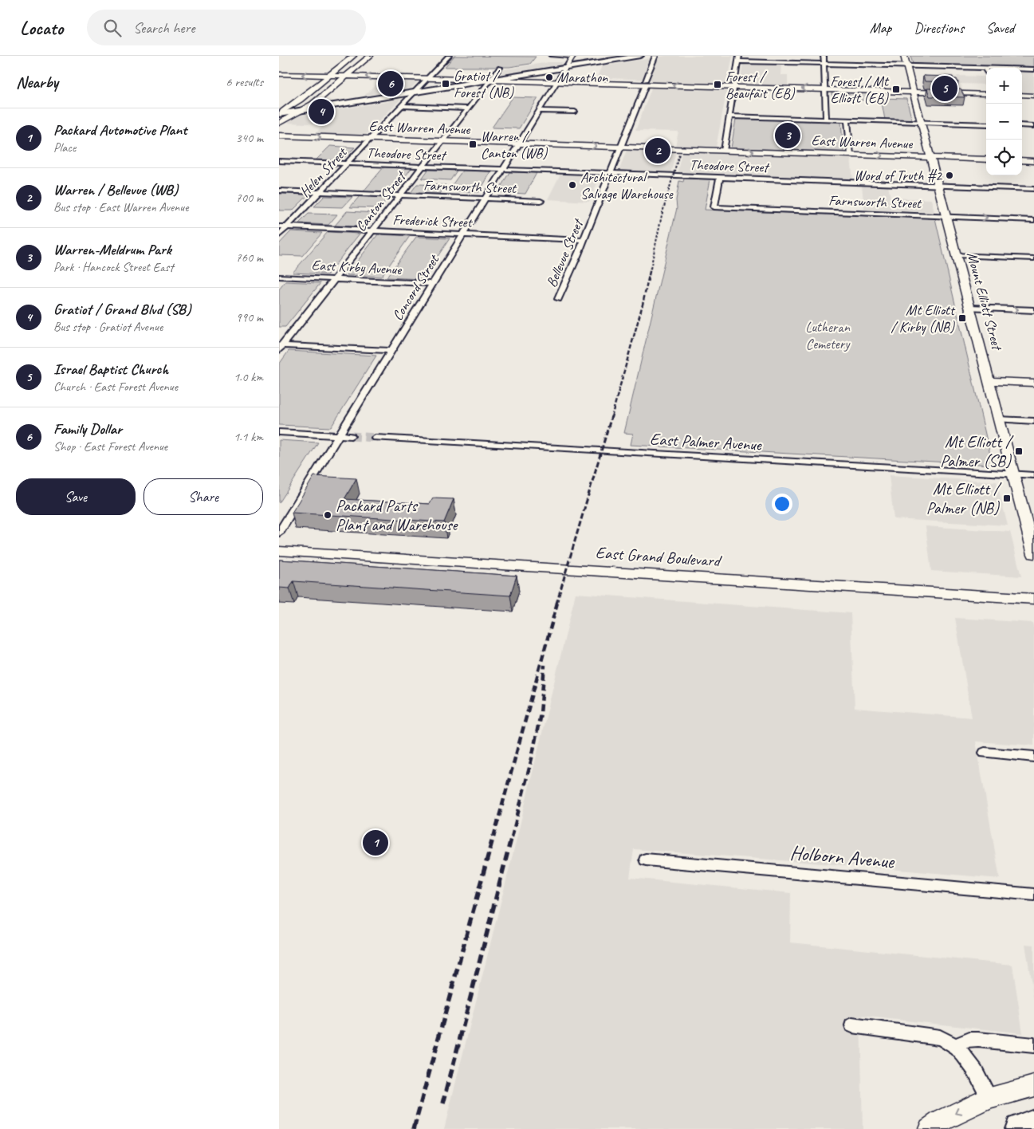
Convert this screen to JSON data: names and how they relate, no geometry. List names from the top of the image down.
{
  "streets": {
    "main road": ["East Warren Avenue", "Mount Elliott Street", "East Grand Boulevard"],
    "street": [
      "Theodore Street",
      "Helen Street",
      "Farnsworth Street",
      "Canton Street",
      "Frederick Street",
      "Bellevue Street",
      "East Kirby Avenue",
      "Concord Street",
      "East Palmer Avenue",
      "Holborn Avenue"
    ]
  },
  "crossings": [
    ["East Warren Avenue", "Helen Street"],
    ["East Warren Avenue", "Canton Street"],
    ["East Warren Avenue", "Bellevue Street"],
    ["East Warren Avenue", "Concord Street"],
    ["East Warren Avenue", "Mount Elliott Street"],
    ["Theodore Street", "Helen Street"],
    ["Theodore Street", "Farnsworth Street"],
    ["Theodore Street", "Canton Street"],
    ["Theodore Street", "Bellevue Street"],
    ["Theodore Street", "Concord Street"],
    ["Theodore Street", "Mount Elliott Street"],
    ["Helen Street", "Farnsworth Street"],
    ["Helen Street", "Frederick Street"],
    ["Farnsworth Street", "Canton Street"],
    ["Farnsworth Street", "Concord Street"],
    ["Farnsworth Street", "Mount Elliott Street"],
    ["Canton Street", "Frederick Street"],
    ["Canton Street", "East Kirby Avenue"],
    ["Frederick Street", "Bellevue Street"],
    ["Frederick Street", "Concord Street"],
    ["East Kirby Avenue", "Concord Street"],
    ["Mount Elliott Street", "East Palmer Avenue"]
  ],
  "parks": ["Lutheran Cemetery"],
  "places": {
    "other": [
      "Marathon",
      "Word of Truth #2",
      "Architectural Salvage Warehouse",
      "Packard Parts Plant and Warehouse"
    ],
    "transit": [
      "Gratiot / Forest (NB)",
      "Forest / Beaufait (EB)",
      "Forest / Mt Elliott (EB)",
      "Warren / Canton (WB)",
      "Mt Elliott / Kirby (NB)",
      "Mt Elliott / Palmer (SB)",
      "Mt Elliott / Palmer (NB)"
    ]
  },
  "page": {
    "header": "Locato",
    "search": "Search here",
    "nav": ["Map", "Directions", "Saved"],
    "heading": ["Nearby", "6 results"],
    "map_buttons": ["+", "−"],
    "pins": [
      "6",
      "5",
      "4",
      "3",
      "2",
      "1"
    ],
    "list": [
      {
        "mark": "1",
        "name": "Packard Automotive Plant",
        "note": "Place",
        "value": "340 m"
      },
      {
        "mark": "2",
        "name": "Warren / Bellevue (WB)",
        "note": "Bus stop · East Warren Avenue",
        "value": "700 m"
      },
      {
        "mark": "3",
        "name": "Warren-Meldrum Park",
        "note": "Park · Hancock Street East",
        "value": "760 m"
      },
      {
        "mark": "4",
        "name": "Gratiot / Grand Blvd (SB)",
        "note": "Bus stop · Gratiot Avenue",
        "value": "990 m"
      },
      {
        "mark": "5",
        "name": "Israel Baptist Church",
        "note": "Church · East Forest Avenue",
        "value": "1.0 km"
      },
      {
        "mark": "6",
        "name": "Family Dollar",
        "note": "Shop · East Forest Avenue",
        "value": "1.1 km"
      }
    ],
    "buttons": ["Save", "Share"]
  }
}
